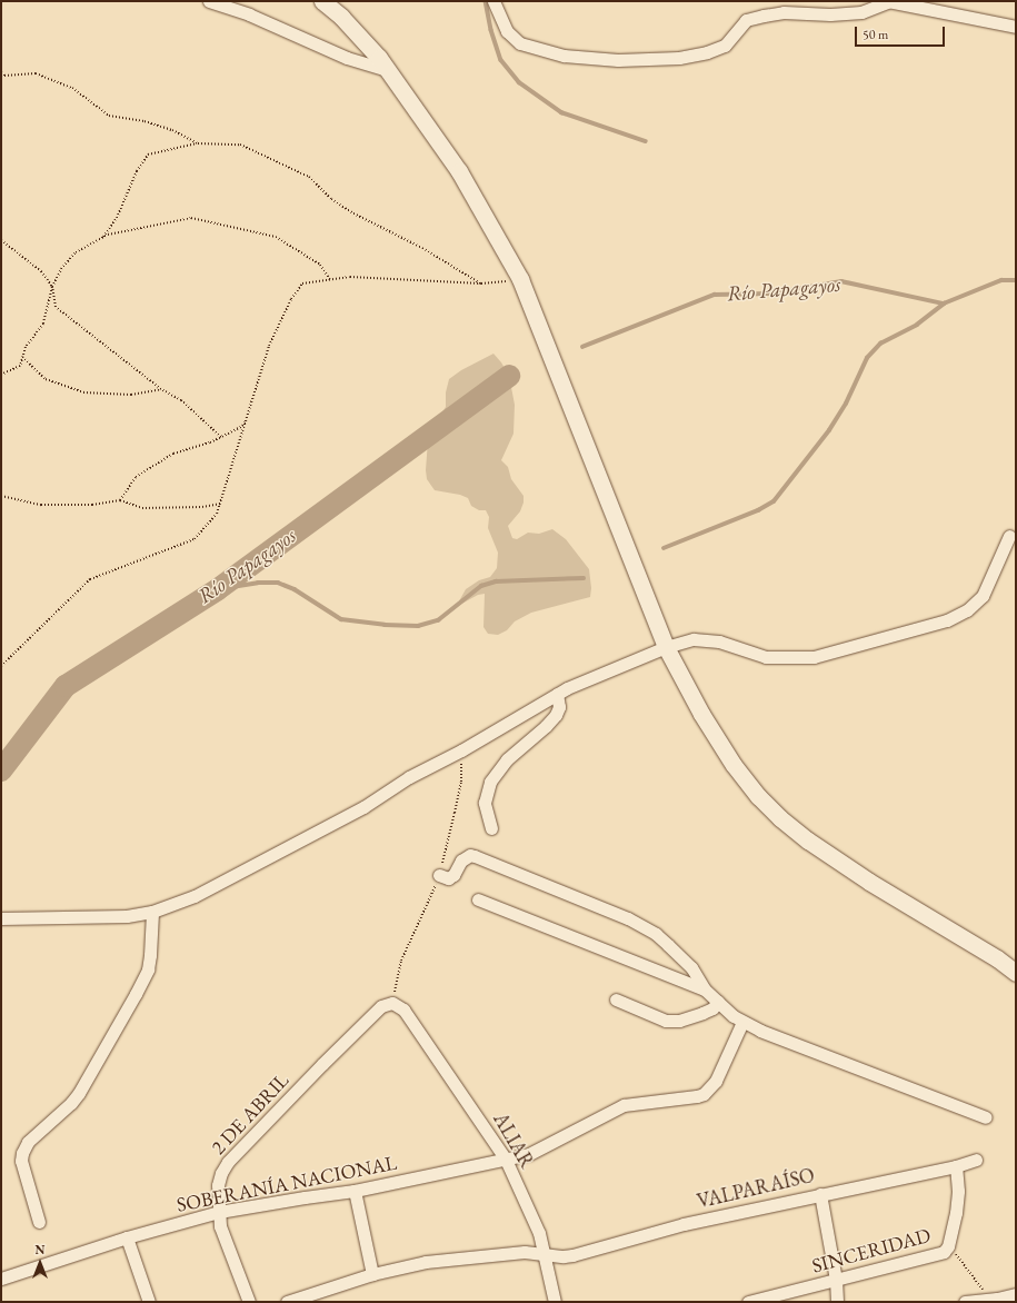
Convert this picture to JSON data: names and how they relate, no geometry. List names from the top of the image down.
{
  "streets": {
    "street": [
      "2 DE ABRIL",
      "ALIAR",
      "SOBERANÍA NACIONAL",
      "VALPARAÍSO",
      "SINCERIDAD"
    ]
  },
  "crossings": [
    ["2 DE ABRIL", "ALIAR"],
    ["2 DE ABRIL", "SOBERANÍA NACIONAL"],
    ["ALIAR", "SOBERANÍA NACIONAL"],
    ["ALIAR", "VALPARAÍSO"],
    ["VALPARAÍSO", "SINCERIDAD"]
  ],
  "water": ["Río Papagayos"],
  "scale_bar": "50 m",
  "north": "top"
}
